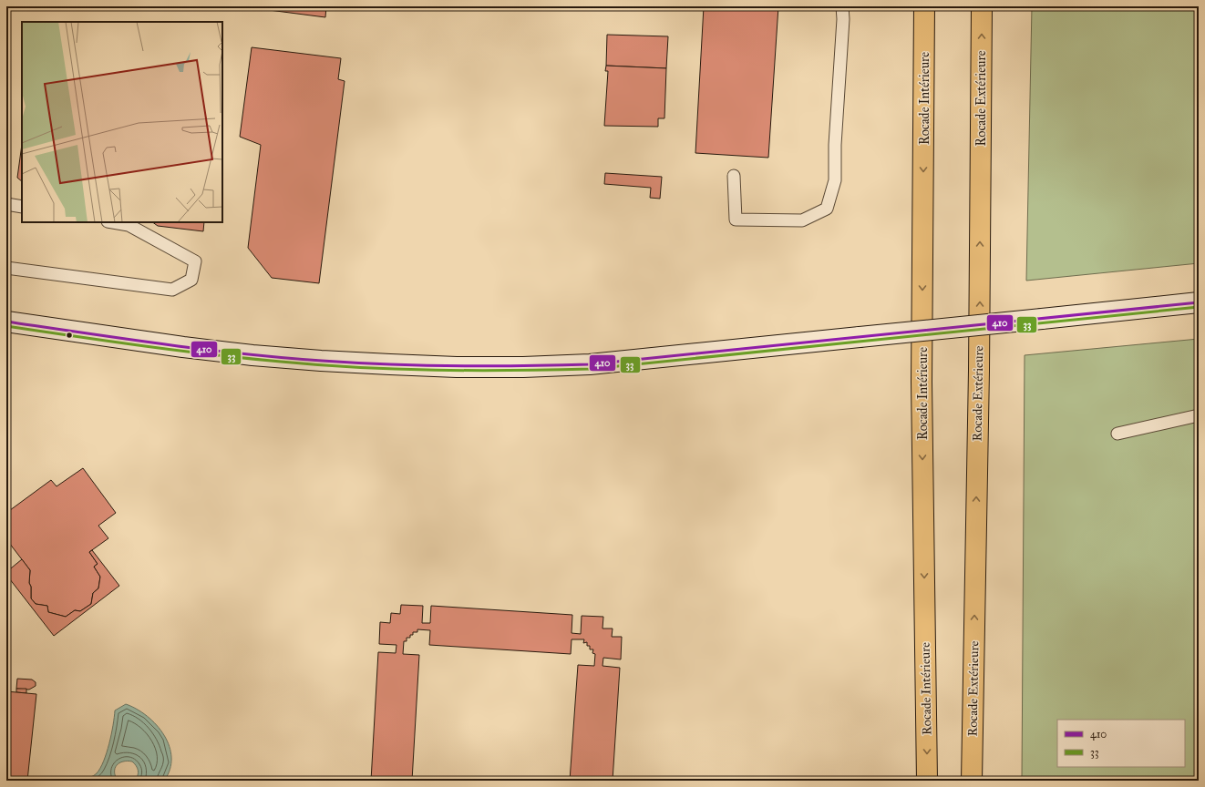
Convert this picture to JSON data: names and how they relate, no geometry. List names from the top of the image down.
{
  "streets": {
    "highway": ["Rocade Intérieure", "Rocade Extérieure"]
  },
  "one_way": ["Rocade Intérieure", "Rocade Extérieure"],
  "lines": ["transit line 410", "transit line 33"],
  "legend": ["410", "33"]
}
